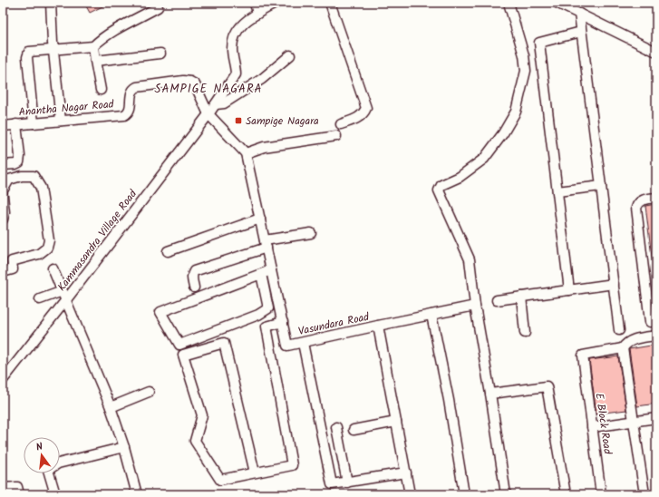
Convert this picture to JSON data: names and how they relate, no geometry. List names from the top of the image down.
{
  "streets": {
    "street": [
      "Anantha Nagar Road",
      "Kammasandra Village Road",
      "Vasundara Road",
      "E Block Road"
    ]
  },
  "crossings": [
    ["Anantha Nagar Road", "Kammasandra Village Road"]
  ],
  "districts": ["SAMPIGE NAGARA"],
  "places": {
    "transit": ["Sampige Nagara"]
  },
  "north": "top"
}
